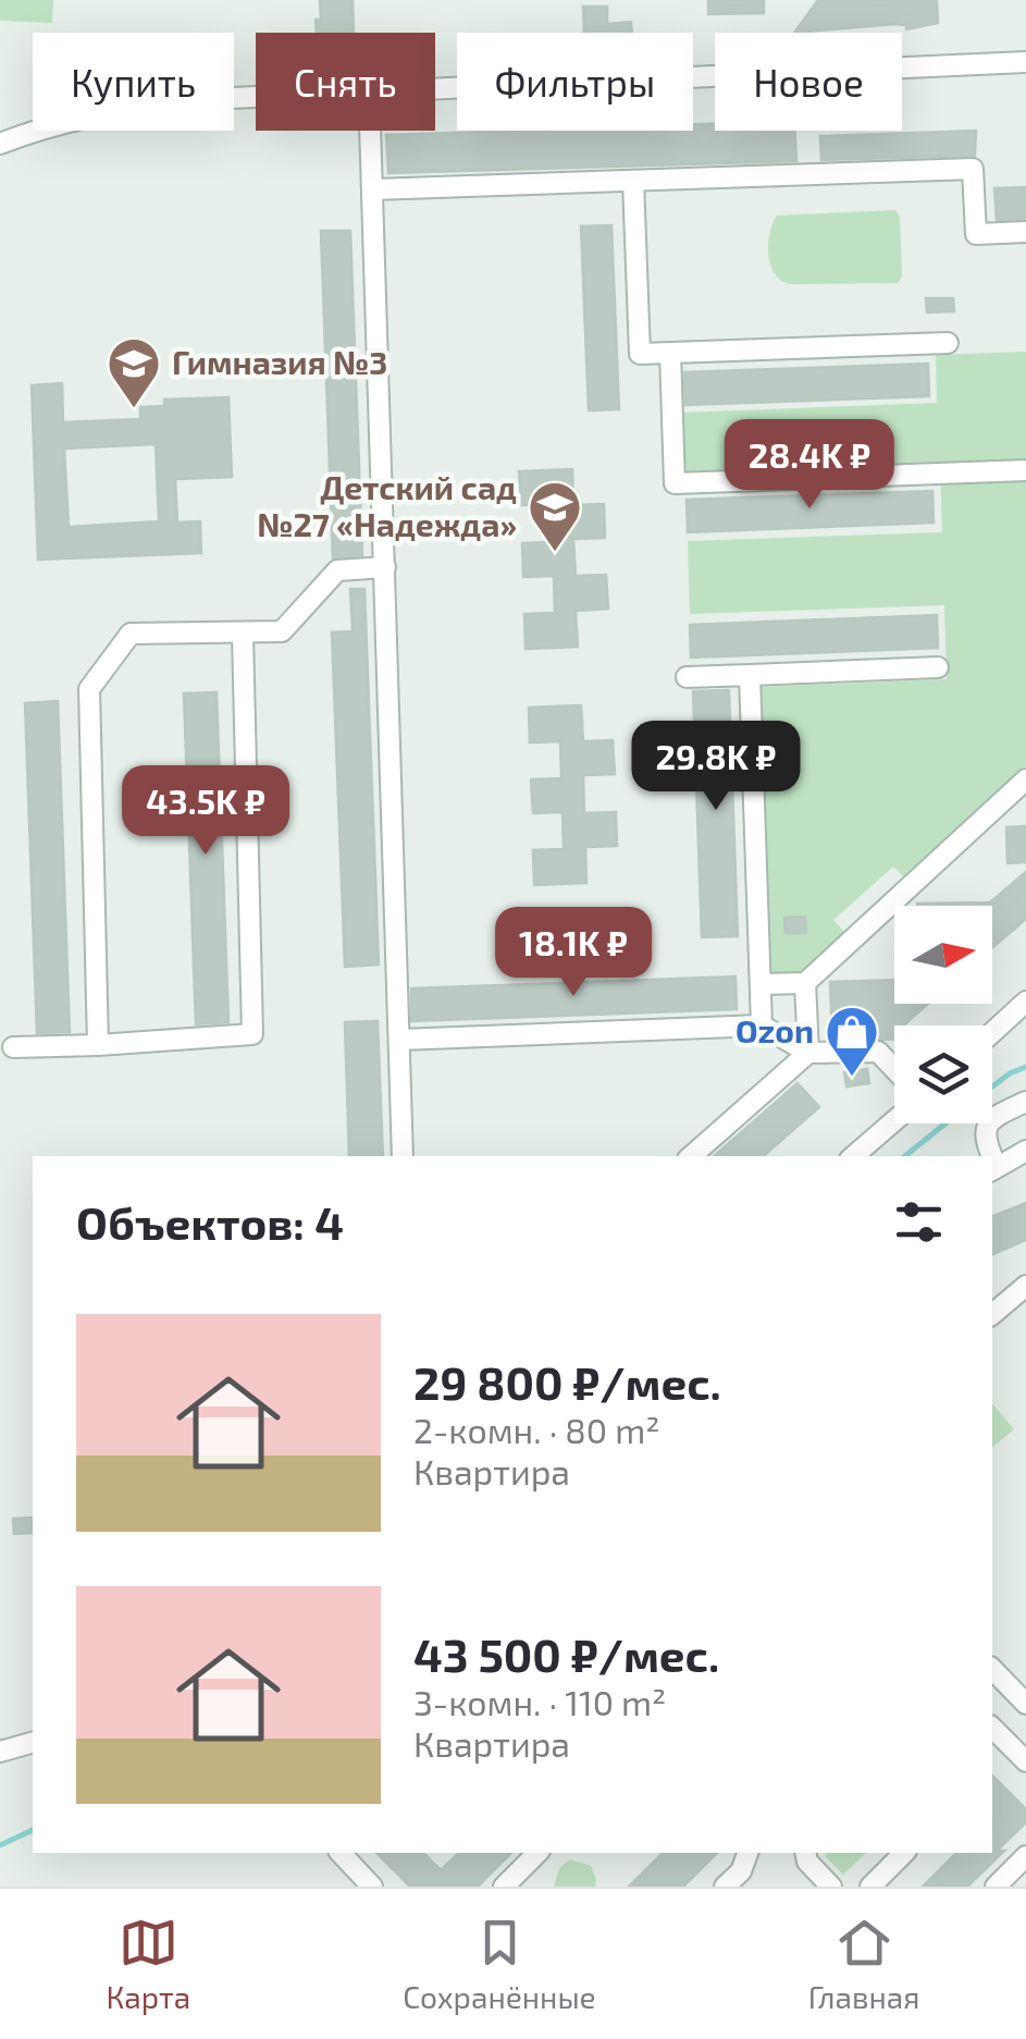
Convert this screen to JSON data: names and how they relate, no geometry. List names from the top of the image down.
{
  "places": {
    "school or university": ["Гимназия №3", "Детский сад №27 «Надежда»"],
    "shop": ["Ozon"]
  },
  "north": "right",
  "page": {
    "chip": [
      "Купить",
      "Снять",
      "Фильтры",
      "Новое"
    ],
    "price": [
      "28.4K ₽",
      "29.8K ₽",
      "43.5K ₽",
      "18.1K ₽"
    ],
    "heading": "Объектов: 4",
    "list": [
      {
        "name": "29 800 ₽/мес.",
        "note": "2-комн. · 80 m² · Квартира"
      },
      {
        "name": "43 500 ₽/мес.",
        "note": "3-комн. · 110 m² · Квартира"
      }
    ],
    "tabs": ["Карта", "Сохранённые", "Главная"]
  }
}
